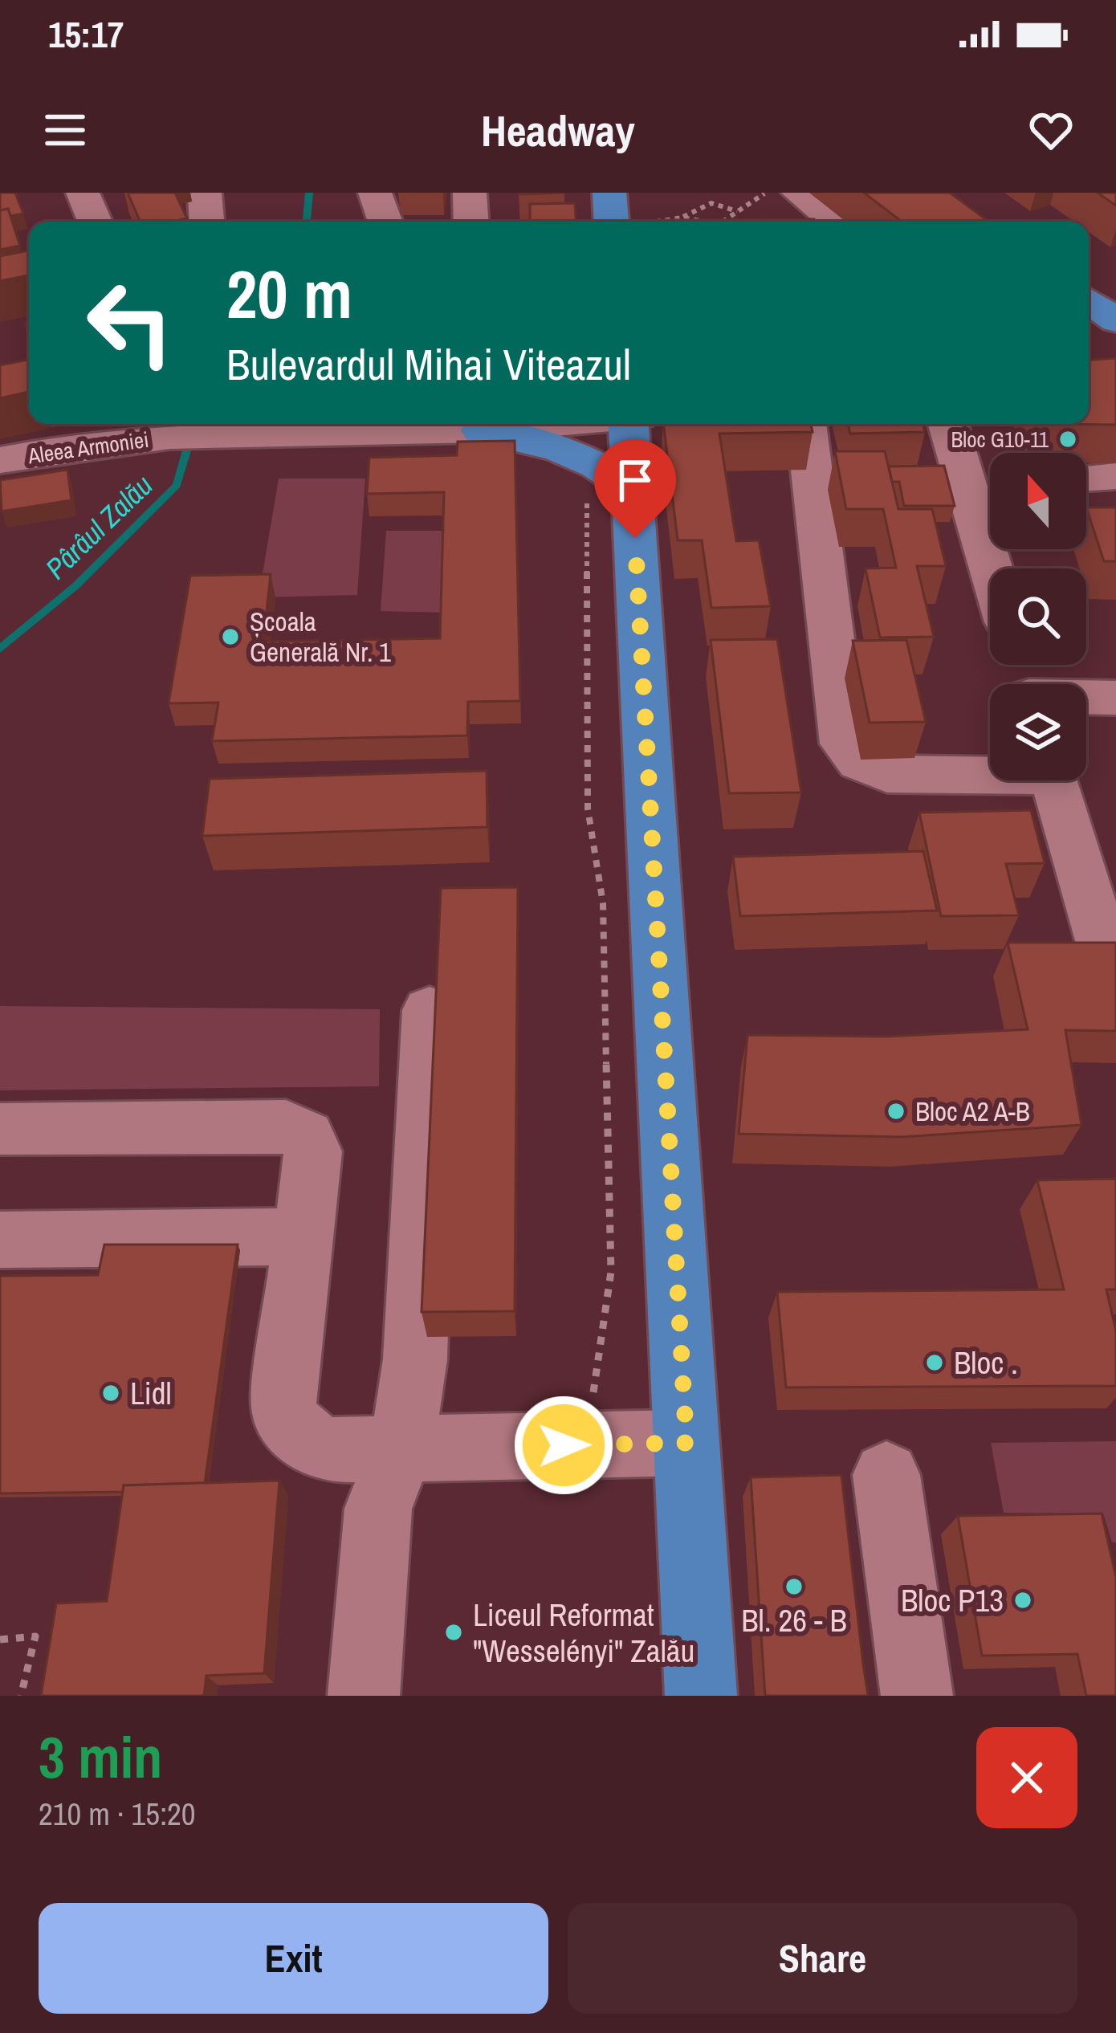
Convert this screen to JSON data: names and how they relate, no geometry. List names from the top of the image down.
{
  "streets": {
    "street": ["Aleea Armoniei"]
  },
  "water": ["Pârâul Zalău"],
  "places": [
    "Bloc G10-11",
    "Școala Generală Nr. 1",
    "Bloc A2 A-B",
    "Bloc .",
    "Lidl",
    "Bl. 26 - B",
    "Bloc P13",
    "Liceul Reformat \"Wesselényi\" Zalău"
  ],
  "north": "top",
  "page": {
    "status": "15:17",
    "header": "Headway",
    "turn": ["20 m", "Bulevardul Mihai Viteazul"],
    "heading": ["3 min", "210 m · 15:20"],
    "buttons": ["Exit", "Share"]
  }
}
